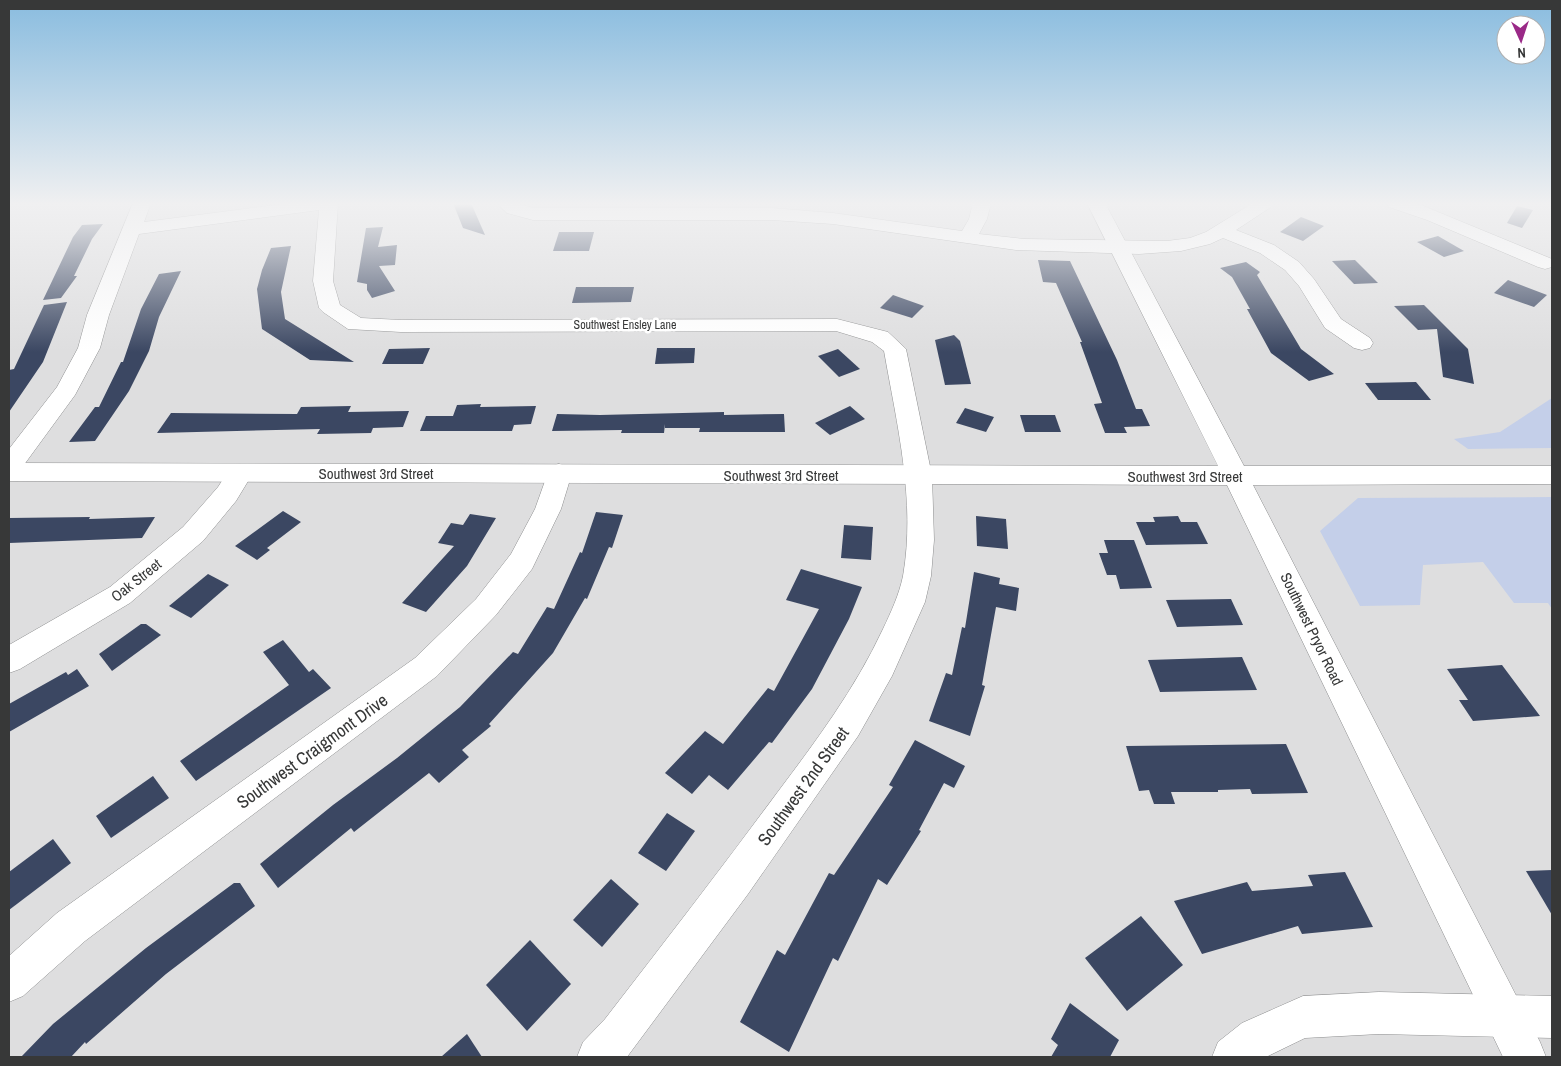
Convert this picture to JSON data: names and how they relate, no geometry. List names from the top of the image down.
{
  "streets": {
    "street": [
      "Southwest Ensley Lane",
      "Southwest 3rd Street",
      "Oak Street",
      "Southwest Pryor Road",
      "Southwest Craigmont Drive",
      "Southwest 2nd Street"
    ]
  },
  "crossings": [
    ["Southwest Ensley Lane", "Southwest 3rd Street"],
    ["Southwest Ensley Lane", "Southwest 2nd Street"],
    ["Southwest 3rd Street", "Oak Street"],
    ["Southwest 3rd Street", "Southwest Pryor Road"],
    ["Southwest 3rd Street", "Southwest Craigmont Drive"],
    ["Southwest 3rd Street", "Southwest 2nd Street"]
  ],
  "north": "bottom"
}
